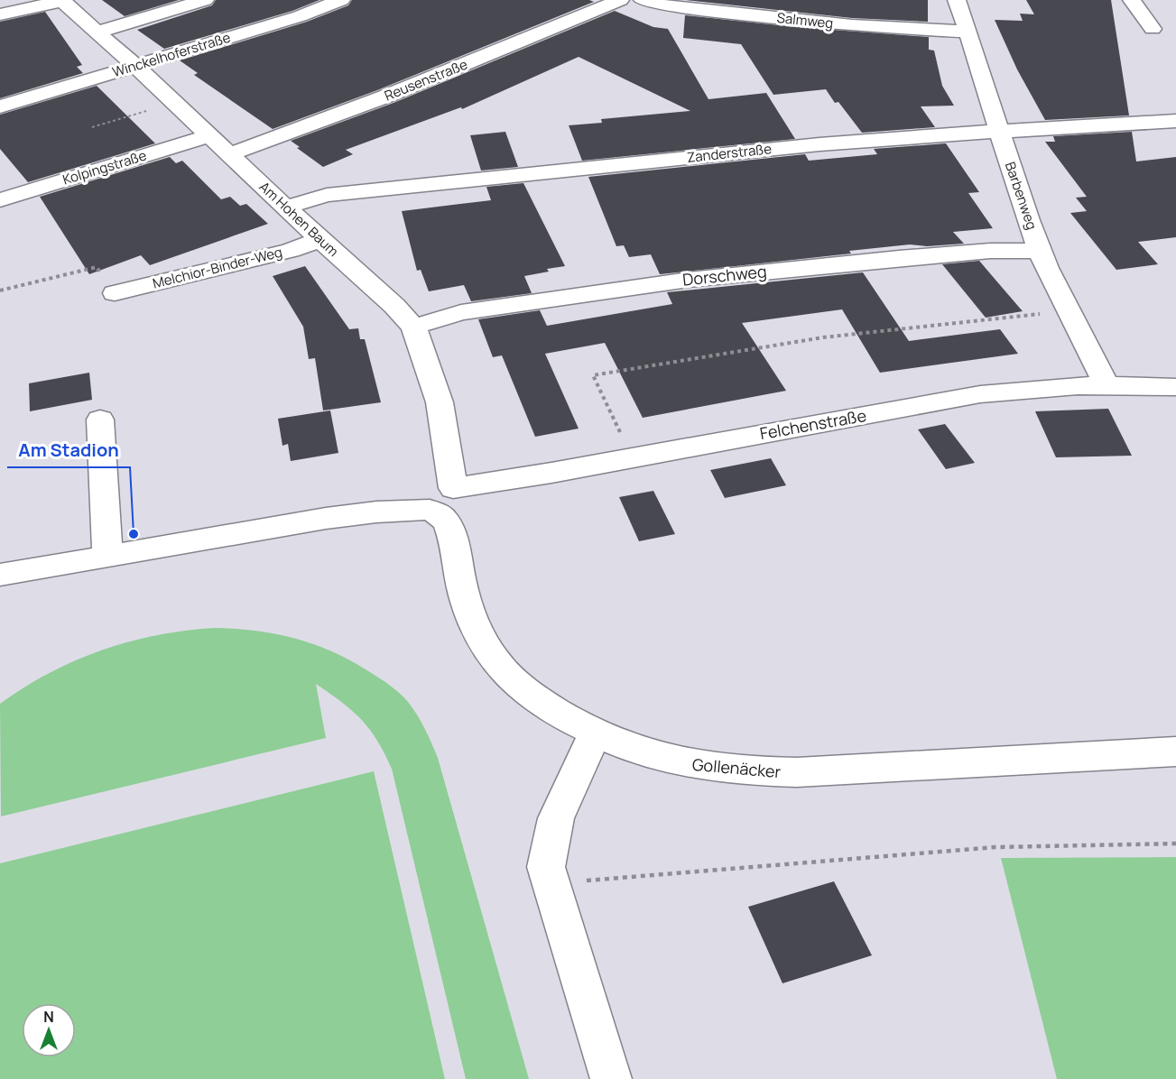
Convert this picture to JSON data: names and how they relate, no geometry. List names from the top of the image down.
{
  "streets": {
    "street": [
      "Salmweg",
      "Winckelhoferstraße",
      "Reusenstraße",
      "Zanderstraße",
      "Kolpingstraße",
      "Barbenweg",
      "Am Hohen Baum",
      "Melchior-Binder-Weg",
      "Dorschweg",
      "Felchenstraße",
      "Gollenäcker"
    ]
  },
  "crossings": [
    ["Salmweg", "Barbenweg"],
    ["Winckelhoferstraße", "Am Hohen Baum"],
    ["Reusenstraße", "Am Hohen Baum"],
    ["Zanderstraße", "Barbenweg"],
    ["Zanderstraße", "Am Hohen Baum"],
    ["Kolpingstraße", "Am Hohen Baum"],
    ["Barbenweg", "Dorschweg"],
    ["Barbenweg", "Felchenstraße"],
    ["Am Hohen Baum", "Melchior-Binder-Weg"],
    ["Am Hohen Baum", "Dorschweg"],
    ["Am Hohen Baum", "Felchenstraße"],
    ["Am Hohen Baum", "Gollenäcker"],
    ["Felchenstraße", "Gollenäcker"]
  ],
  "places": ["Am Stadion"],
  "north": "top"
}
